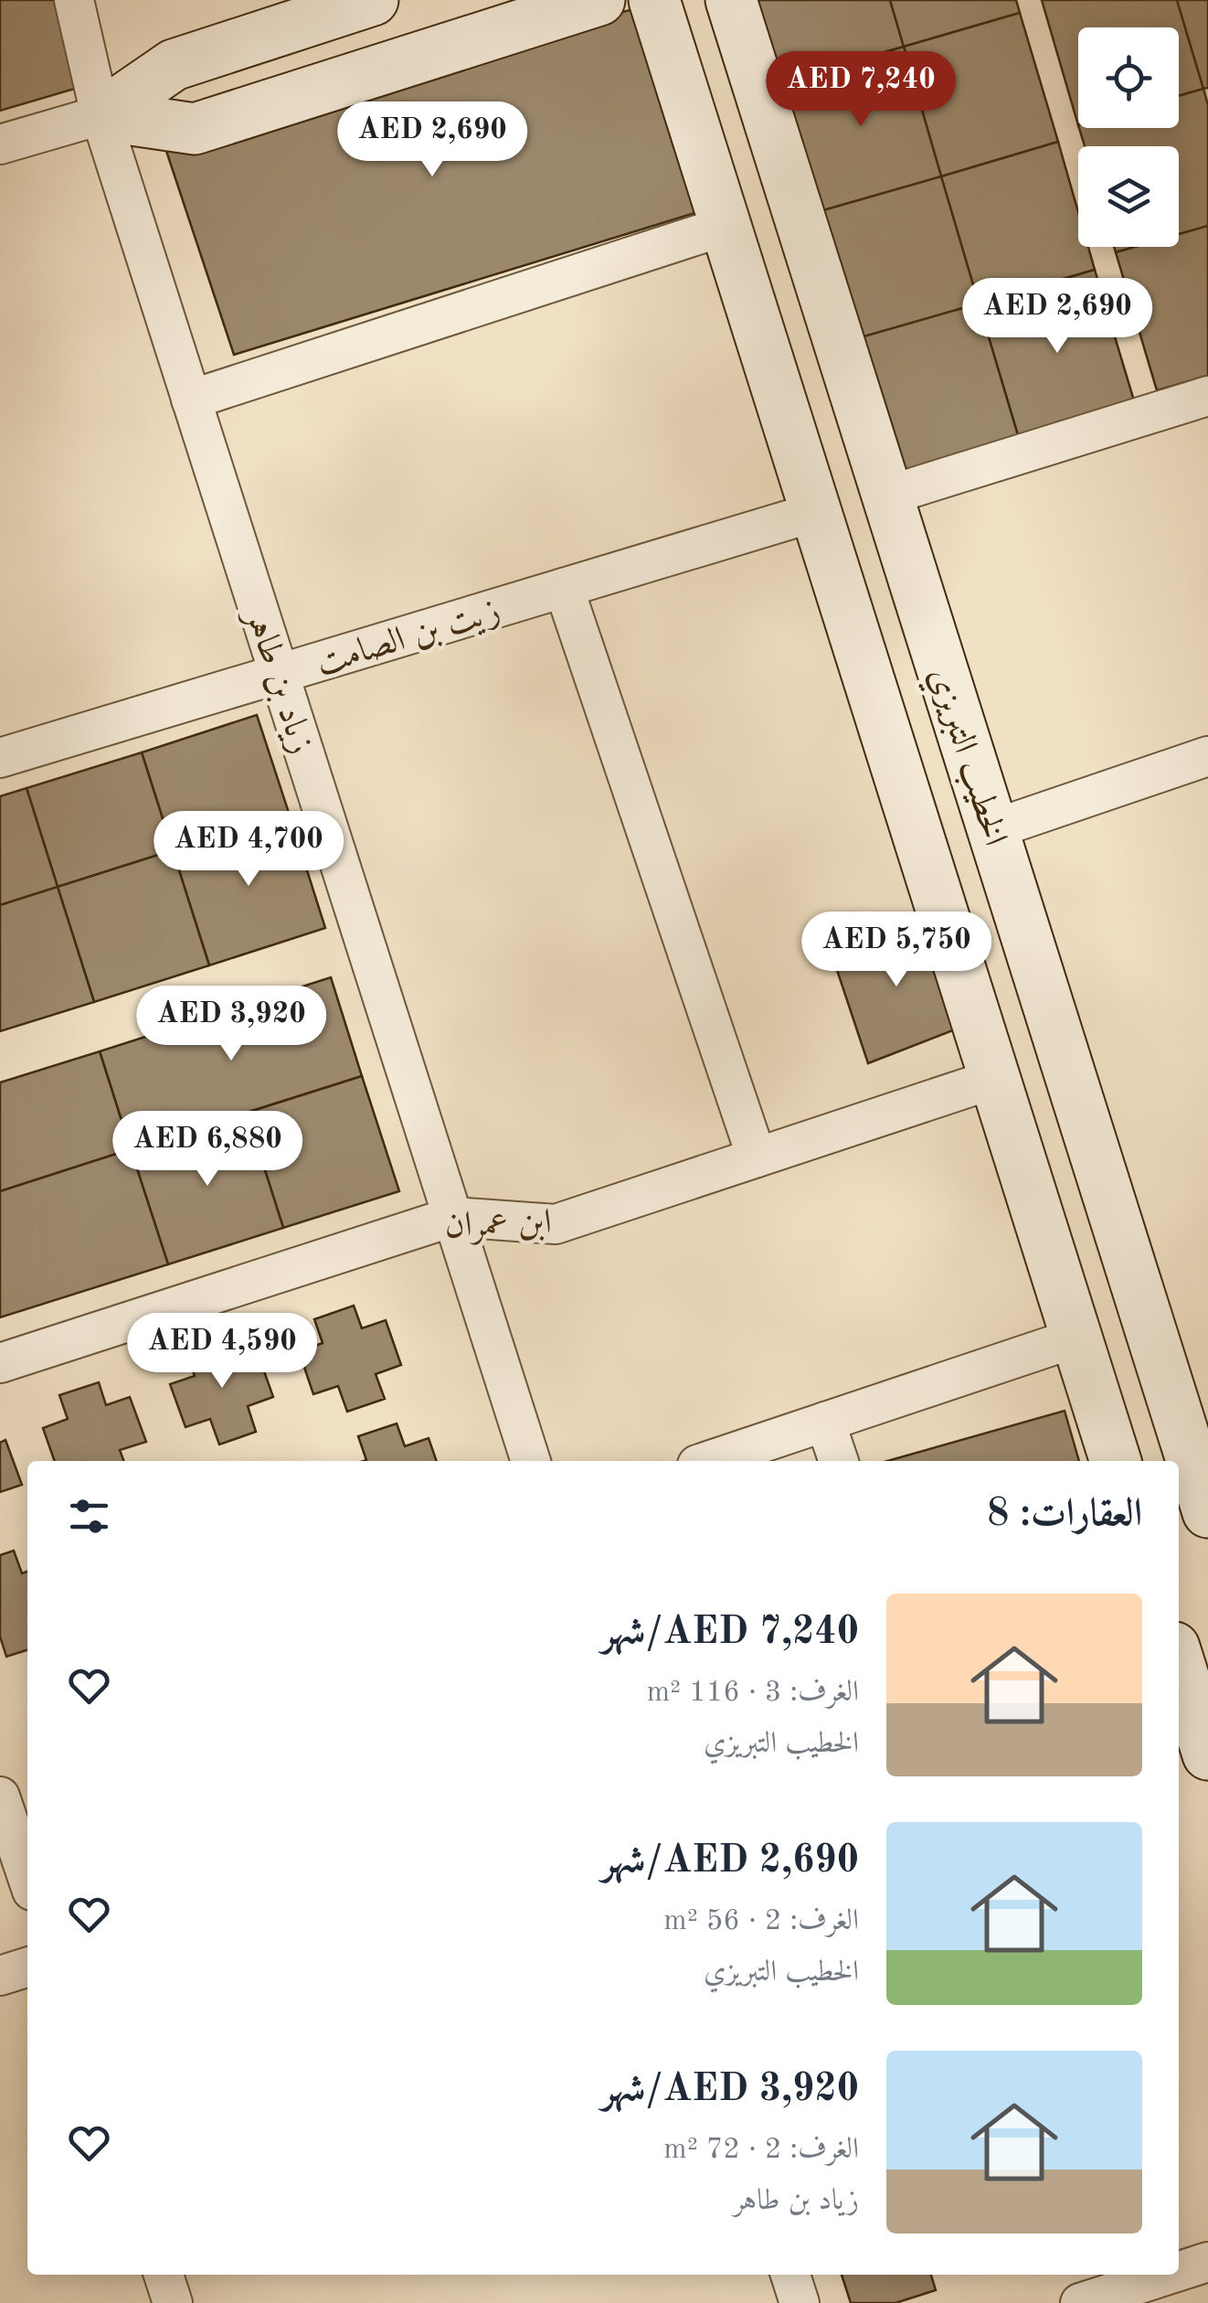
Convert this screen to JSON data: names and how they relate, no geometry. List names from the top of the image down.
{
  "streets": {
    "street": [
      "زيت بن الصامت",
      "زياد بن طاهر",
      "الخطيب التبريزي",
      "ابن عمران"
    ]
  },
  "crossings": [
    ["زيت بن الصامت", "زياد بن طاهر"],
    ["زياد بن طاهر", "ابن عمران"]
  ],
  "page": {
    "price": [
      "AED 7,240",
      "AED 2,690",
      "AED 2,690",
      "AED 4,700",
      "AED 5,750",
      "AED 3,920",
      "AED 6,880",
      "AED 4,590"
    ],
    "heading": "العقارات: 8",
    "list": [
      {
        "name": "AED 7,240/شهر",
        "note": "الغرف: 3 · 116 m² · الخطيب التبريزي"
      },
      {
        "name": "AED 2,690/شهر",
        "note": "الغرف: 2 · 56 m² · الخطيب التبريزي"
      },
      {
        "name": "AED 3,920/شهر",
        "note": "الغرف: 2 · 72 m² · زياد بن طاهر"
      }
    ]
  }
}
